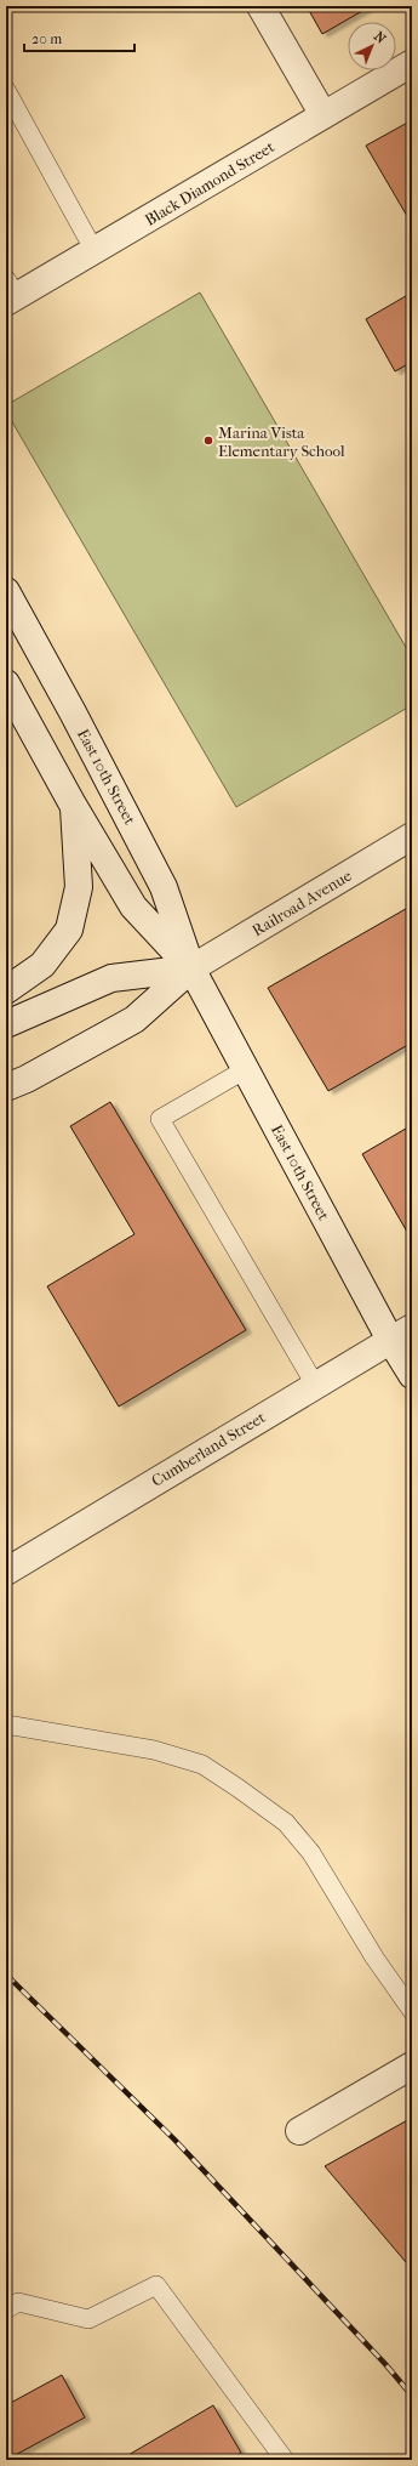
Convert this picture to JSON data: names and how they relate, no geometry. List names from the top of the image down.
{
  "streets": {
    "main road": [
      "Black Diamond Street",
      "East 10th Street",
      "Railroad Avenue",
      "Cumberland Street"
    ]
  },
  "crossings": [
    ["East 10th Street", "Railroad Avenue"],
    ["East 10th Street", "Cumberland Street"]
  ],
  "places": ["Marina Vista Elementary School"],
  "scale_bar": "20 m",
  "north": "top right"
}
